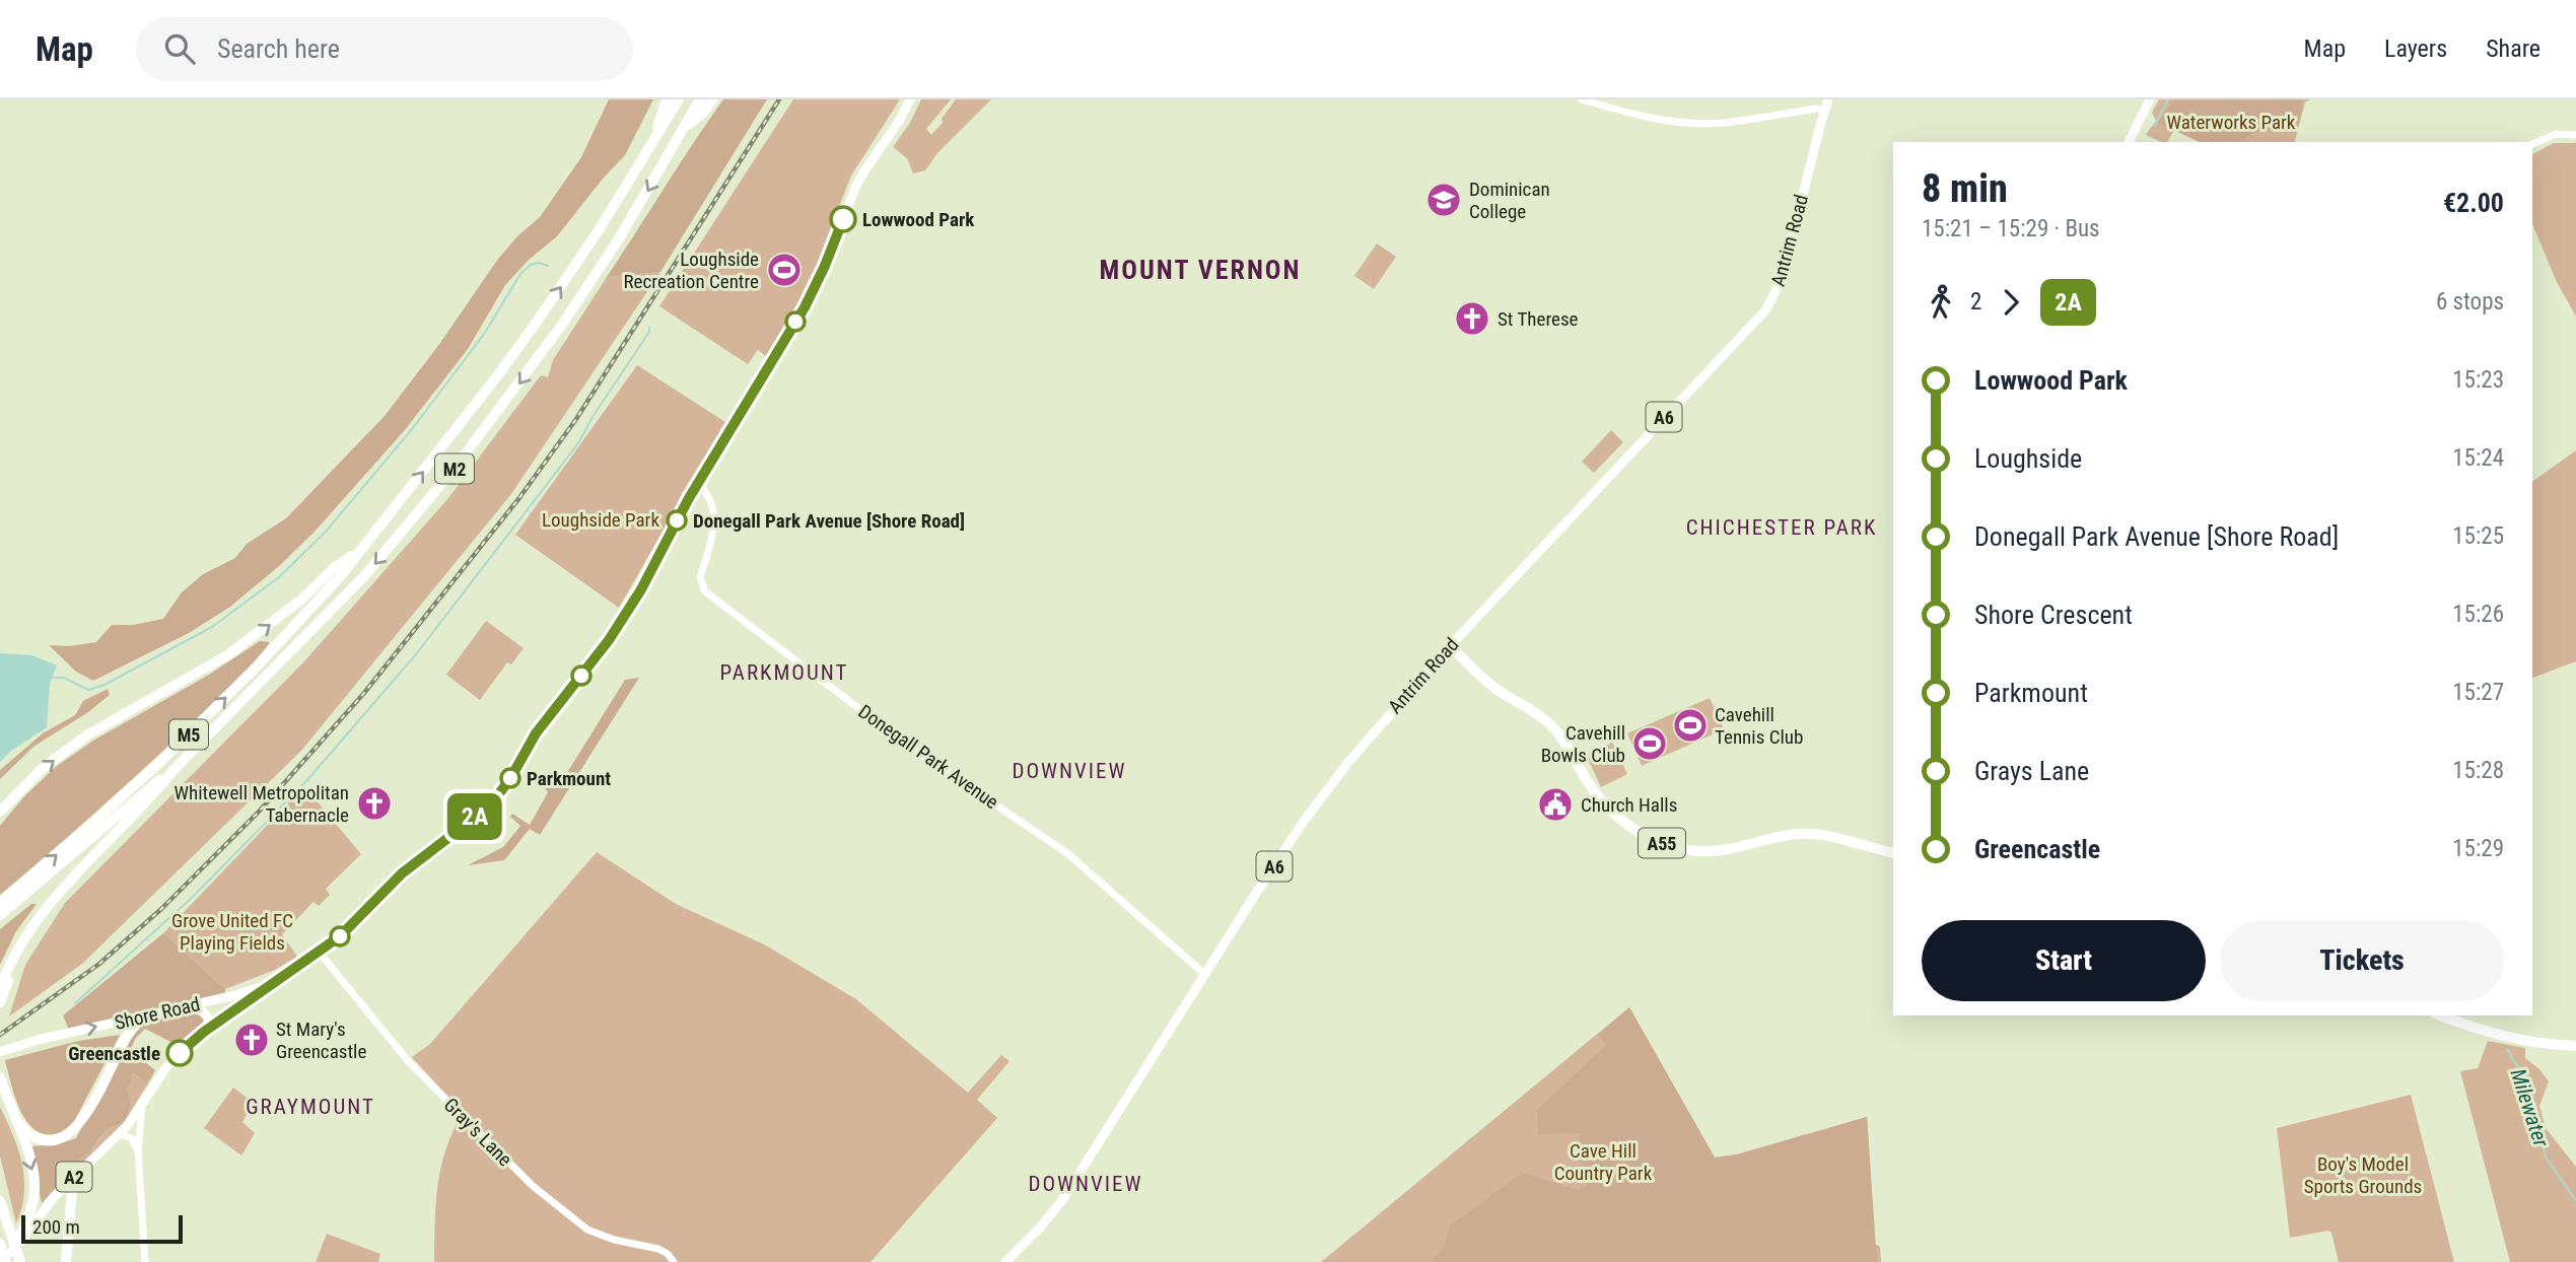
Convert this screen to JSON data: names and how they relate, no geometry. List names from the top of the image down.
{
  "streets": {
    "highway": ["M2", "M5", "A55"],
    "main road": [
      "Antrim Road",
      "A6",
      "Shore Road",
      "A2"
    ],
    "street": ["Donegall Park Avenue", "Gray's Lane"]
  },
  "crossings": [
    ["Antrim Road", "Donegall Park Avenue"],
    ["Antrim Road", "A55"],
    ["M2", "M5"],
    ["Donegall Park Avenue", "Shore Road"],
    ["Shore Road", "Gray's Lane"]
  ],
  "districts": [
    "MOUNT VERNON",
    "CHICHESTER PARK",
    "PARKMOUNT",
    "DOWNVIEW",
    "GRAYMOUNT",
    "DOWNVIEW"
  ],
  "water": ["Milewater"],
  "parks": [
    "Waterworks Park",
    "Loughside Park",
    "Grove United FC Playing Fields",
    "Cave Hill Country Park",
    "Boy's Model Sports Grounds"
  ],
  "places": {
    "school or university": ["Dominican College"],
    "other": [
      "Lowwood Park",
      "Donegall Park Avenue [Shore Road]",
      "Parkmount",
      "Greencastle"
    ],
    "sports": ["Loughside Recreation Centre", "Cavehill Tennis Club", "Cavehill Bowls Club"],
    "church": ["St Therese", "Whitewell Metropolitan Tabernacle", "St Mary's Greencastle"],
    "public building": ["Church Halls"]
  },
  "lines": ["bus line 2A"],
  "scale_bar": "200 m",
  "page": {
    "header": "Map",
    "search": "Search here",
    "nav": ["Map", "Layers", "Share"],
    "on_map": "2A",
    "heading": ["8 min", "15:21 – 15:29 · Bus", "€2.00"],
    "legs": ["2", "2A", "6 stops"],
    "list": [
      {
        "name": "Lowwood Park",
        "value": "15:23"
      },
      {
        "name": "Loughside",
        "value": "15:24"
      },
      {
        "name": "Donegall Park Avenue [Shore Road]",
        "value": "15:25"
      },
      {
        "name": "Shore Crescent",
        "value": "15:26"
      },
      {
        "name": "Parkmount",
        "value": "15:27"
      },
      {
        "name": "Grays Lane",
        "value": "15:28"
      },
      {
        "name": "Greencastle",
        "value": "15:29"
      }
    ],
    "buttons": ["Start", "Tickets"],
    "scale": "200 m"
  }
}
